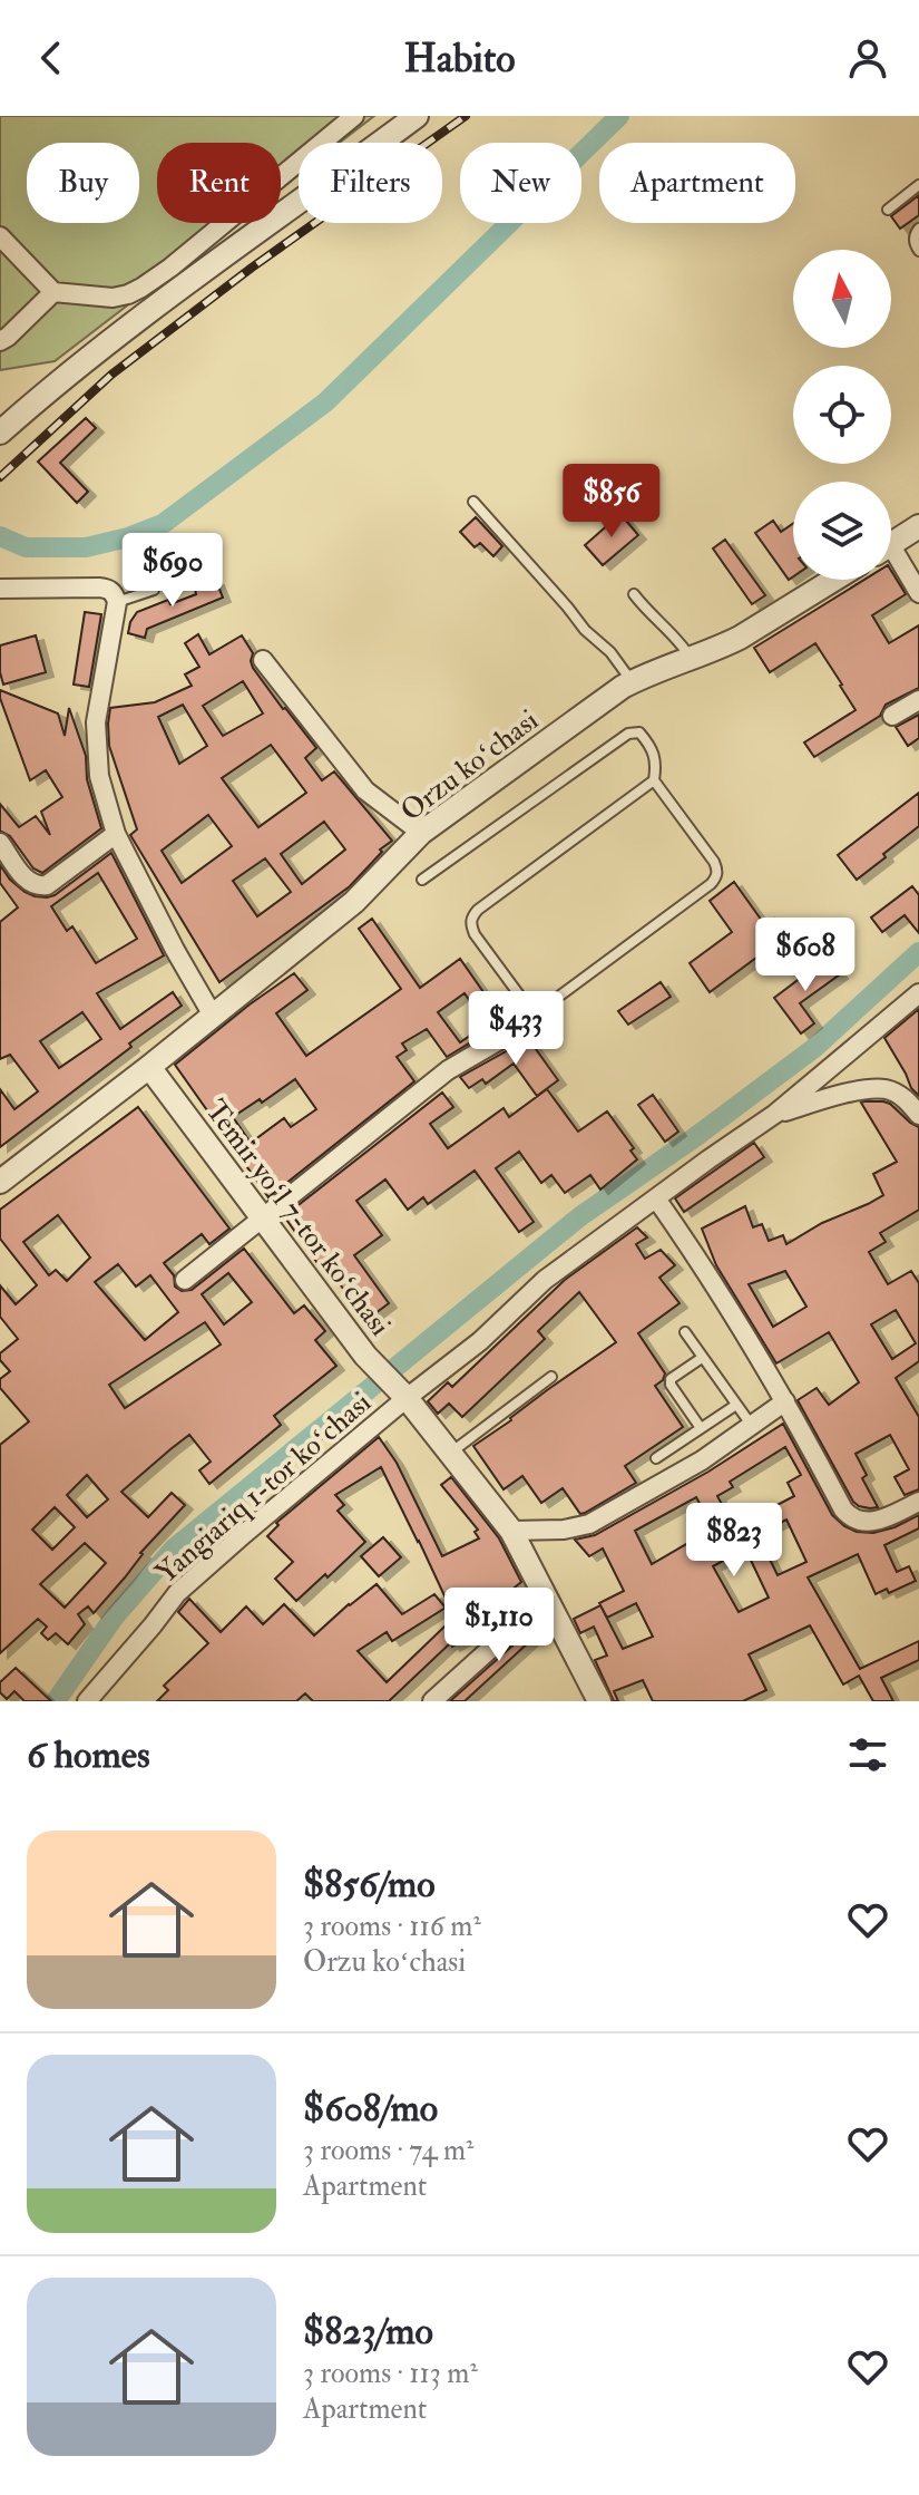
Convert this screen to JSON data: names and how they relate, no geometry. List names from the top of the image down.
{
  "streets": {
    "street": ["Orzu koʻchasi", "Temir yoʻl 7-tor koʻchasi", "Yangiariq 1-tor koʻchasi"]
  },
  "crossings": [
    ["Orzu koʻchasi", "Temir yoʻl 7-tor koʻchasi"],
    ["Temir yoʻl 7-tor koʻchasi", "Yangiariq 1-tor koʻchasi"]
  ],
  "north": "top",
  "page": {
    "header": "Habito",
    "chip": [
      "Buy",
      "Rent",
      "Filters",
      "New",
      "Apartment"
    ],
    "price": [
      "$856",
      "$690",
      "$608",
      "$433",
      "$823",
      "$1,110"
    ],
    "heading": "6 homes",
    "list": [
      {
        "name": "$856/mo",
        "note": "3 rooms · 116 m² · Orzu koʻchasi"
      },
      {
        "name": "$608/mo",
        "note": "3 rooms · 74 m² · Apartment"
      },
      {
        "name": "$823/mo",
        "note": "3 rooms · 113 m² · Apartment"
      }
    ]
  }
}
